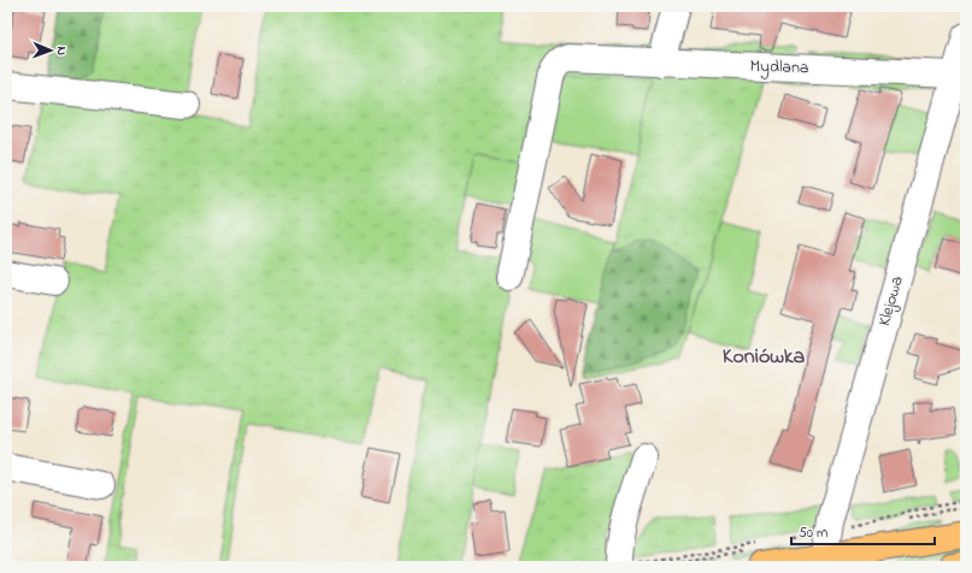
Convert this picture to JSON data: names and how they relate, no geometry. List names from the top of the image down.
{
  "streets": {
    "street": ["Mydlana", "Klejowa"]
  },
  "crossings": [
    ["Mydlana", "Klejowa"]
  ],
  "districts": ["Koniówka"],
  "scale_bar": "50 m",
  "north": "right"
}
